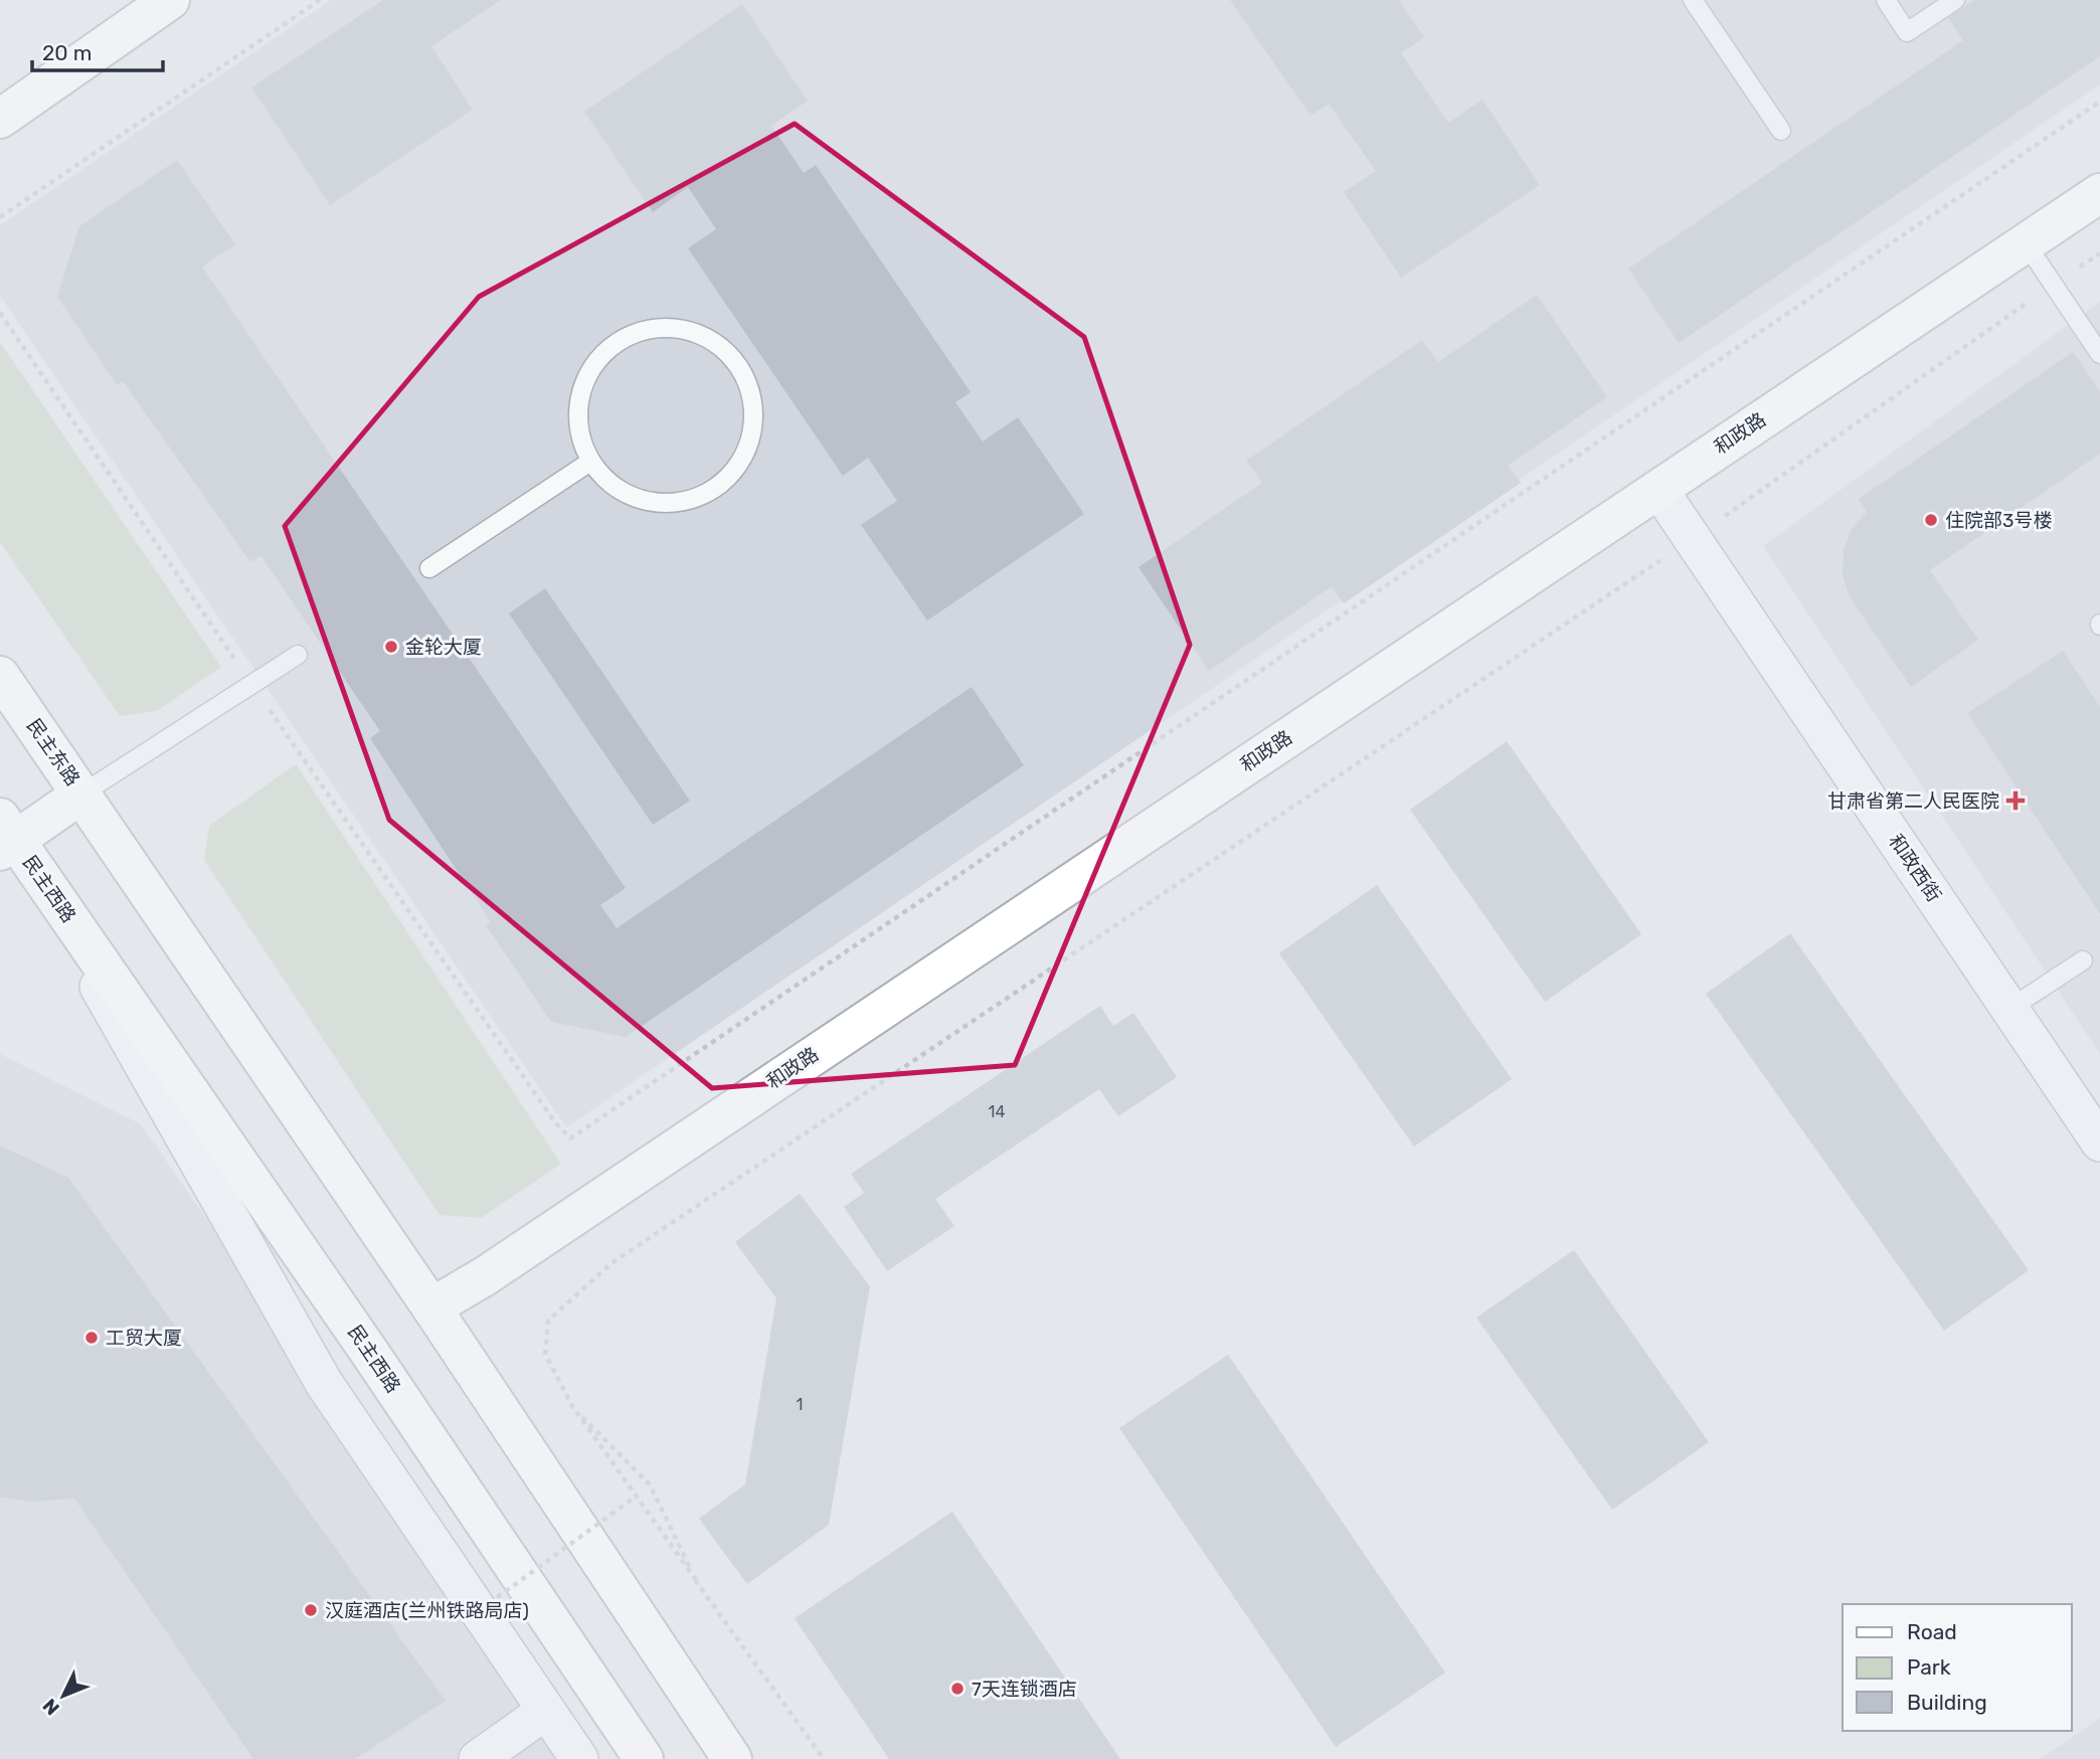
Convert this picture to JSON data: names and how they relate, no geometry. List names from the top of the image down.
{
  "streets": {
    "main road": ["和政路", "民主东路", "民主西路"],
    "street": ["和政西街"]
  },
  "crossings": [
    ["和政路", "和政西街"]
  ],
  "places": {
    "other": [
      "住院部3号楼",
      "金轮大厦",
      "工贸大厦",
      "汉庭酒店(兰州铁路局店)",
      "7天连锁酒店"
    ],
    "health": ["甘肃省第二人民医院"]
  },
  "house_numbers": ["14", "1"],
  "legend": ["Road", "Park", "Building"],
  "scale_bar": "20 m",
  "north": "bottom left"
}
